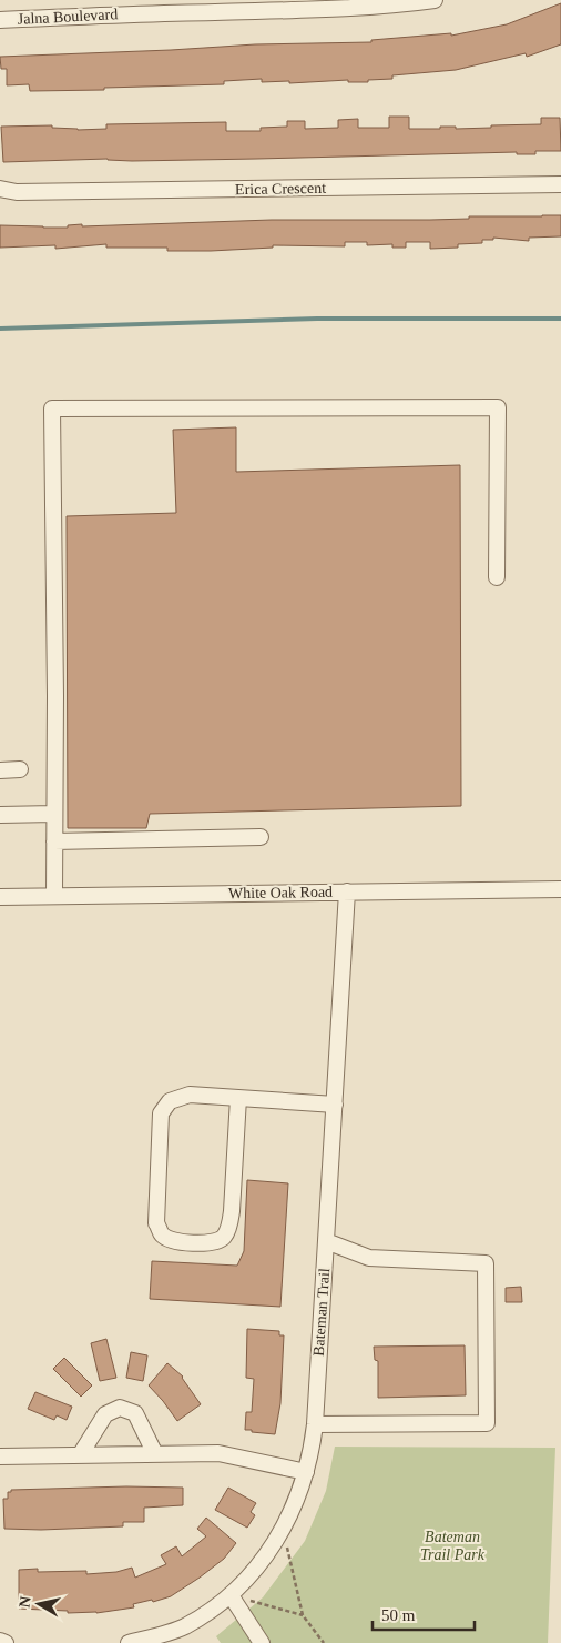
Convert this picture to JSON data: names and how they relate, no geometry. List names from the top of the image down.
{
  "streets": {
    "street": [
      "Jalna Boulevard",
      "Erica Crescent",
      "White Oak Road",
      "Bateman Trail"
    ]
  },
  "crossings": [
    ["White Oak Road", "Bateman Trail"]
  ],
  "parks": ["Bateman Trail Park"],
  "scale_bar": "50 m",
  "north": "left"
}
